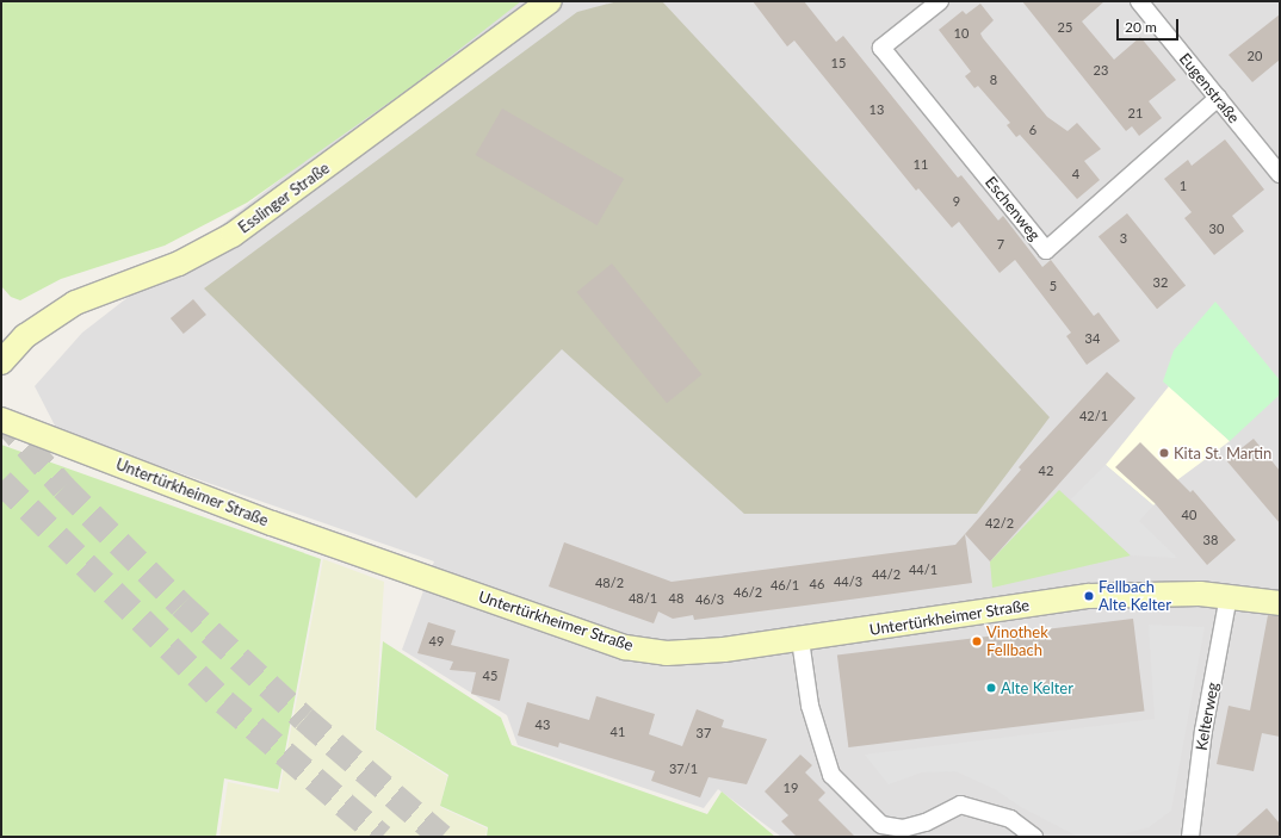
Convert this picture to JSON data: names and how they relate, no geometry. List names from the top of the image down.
{
  "streets": {
    "main road": ["Esslinger Straße", "Untertürkheimer Straße"],
    "street": ["Eugenstraße", "Eschenweg", "Kelterweg"]
  },
  "crossings": [
    ["Eugenstraße", "Eschenweg"],
    ["Untertürkheimer Straße", "Kelterweg"]
  ],
  "places": [
    "Kita St. Martin",
    "Fellbach Alte Kelter",
    "Vinothek Fellbach",
    "Alte Kelter"
  ],
  "house_numbers": [
    "25",
    "10",
    "20",
    "15",
    "23",
    "8",
    "13",
    "21",
    "6",
    "11",
    "4",
    "1",
    "9",
    "30",
    "3",
    "7",
    "32",
    "5",
    "34",
    "42/1",
    "42",
    "40",
    "42/2",
    "38",
    "44/1",
    "44/2",
    "44/3",
    "48/2",
    "46",
    "46/1",
    "46/2",
    "48/1",
    "48",
    "46/3",
    "49",
    "45",
    "43",
    "41",
    "37",
    "37/1",
    "19"
  ],
  "scale_bar": "20 m"
}
